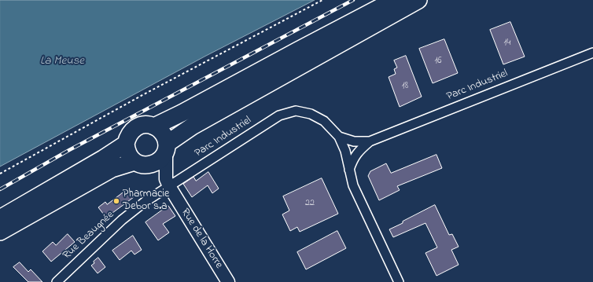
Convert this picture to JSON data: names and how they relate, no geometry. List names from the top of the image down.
{
  "streets": {
    "street": ["Parc Industriel", "Rue Beaugnée", "Rue de la Horre"]
  },
  "crossings": [
    ["Parc Industriel", "Rue Beaugnée"],
    ["Parc Industriel", "Rue de la Horre"],
    ["Rue Beaugnée", "Rue de la Horre"]
  ],
  "water": ["La Meuse"],
  "places": ["Pharmacie Debor s.a"],
  "house_numbers": [
    "14",
    "16",
    "18",
    "22"
  ]
}
